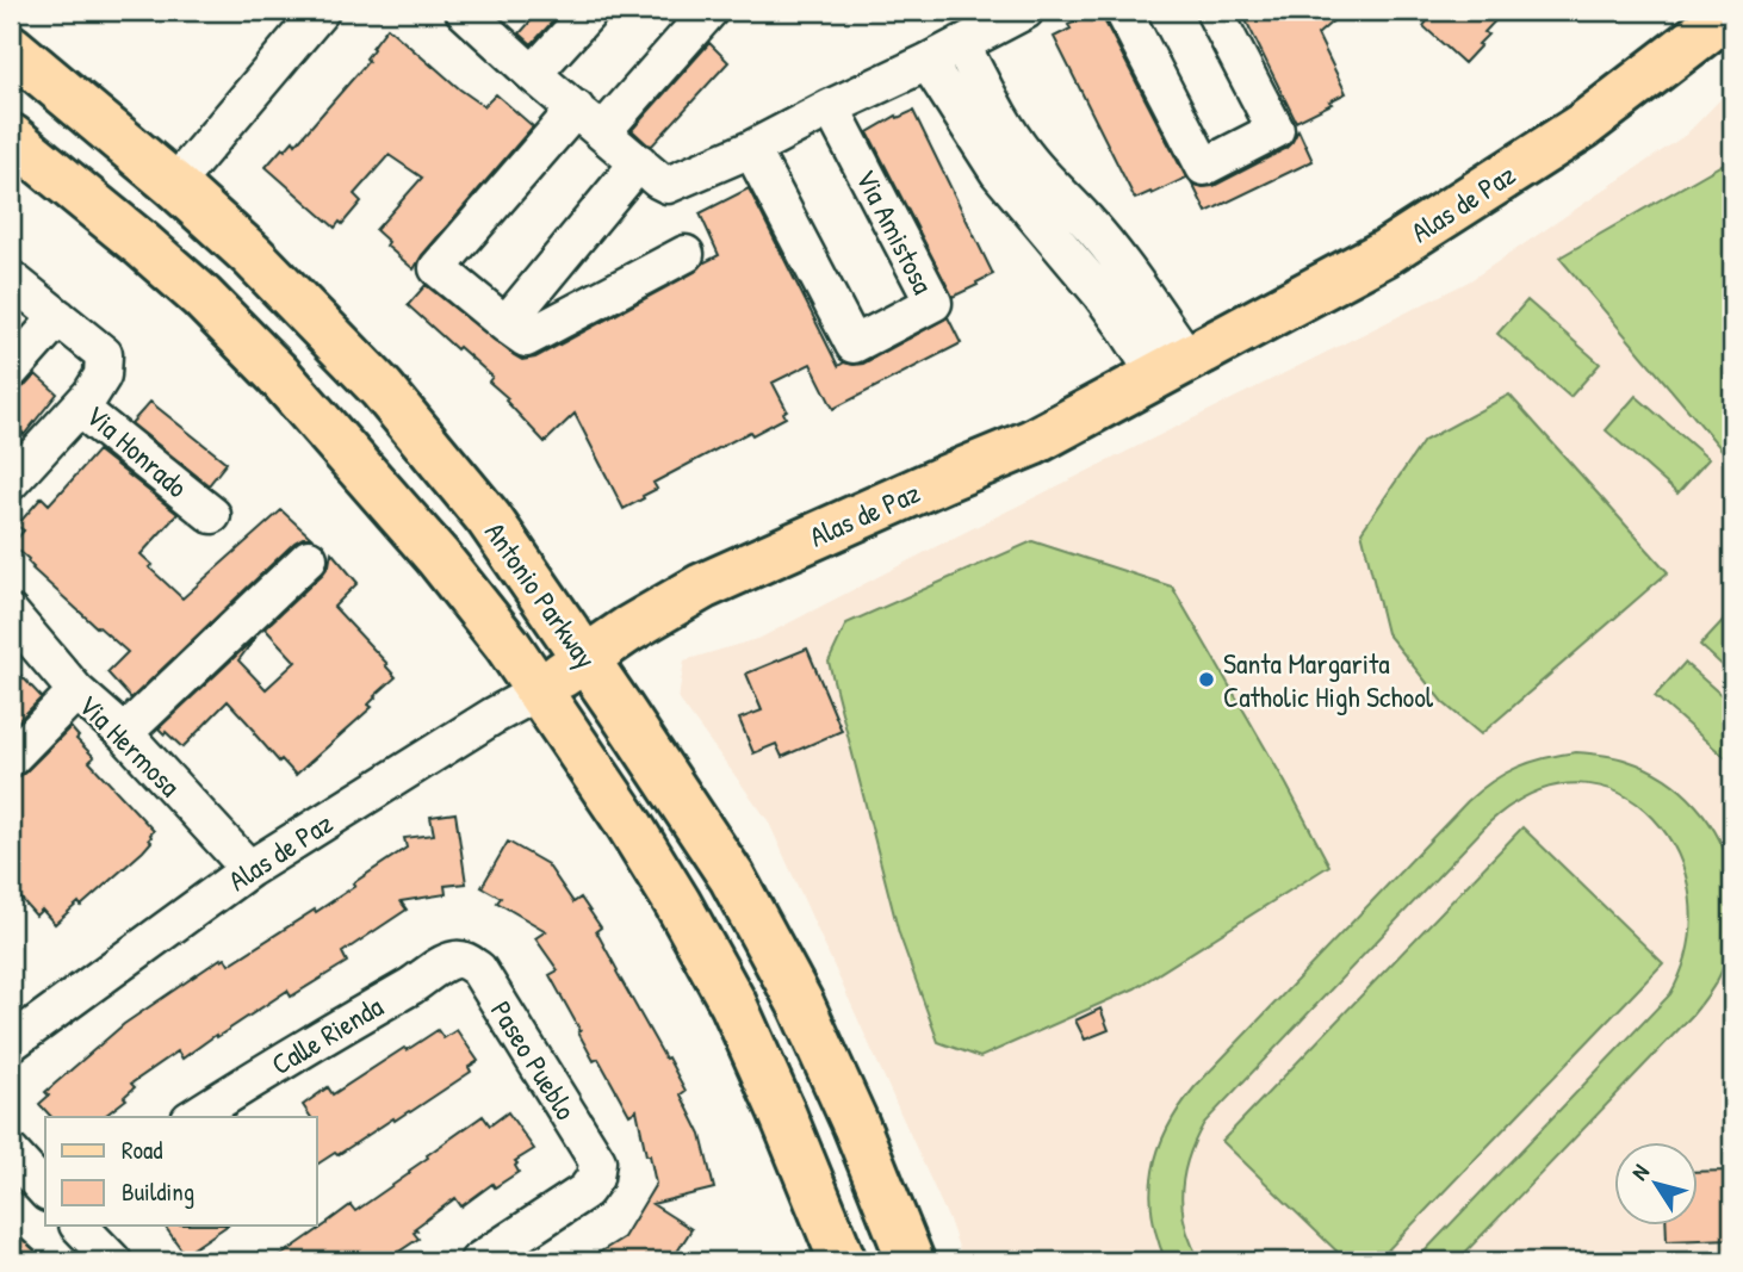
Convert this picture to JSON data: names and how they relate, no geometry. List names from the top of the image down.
{
  "streets": {
    "main road": ["Alas de Paz", "Antonio Parkway"],
    "street": [
      "Via Amistosa",
      "Via Honrado",
      "Via Hermosa",
      "Calle Rienda",
      "Paseo Pueblo"
    ]
  },
  "crossings": [
    ["Alas de Paz", "Antonio Parkway"],
    ["Alas de Paz", "Via Hermosa"],
    ["Calle Rienda", "Paseo Pueblo"]
  ],
  "places": ["Santa Margarita Catholic High School"],
  "legend": ["Road", "Building"],
  "north": "top left"
}
